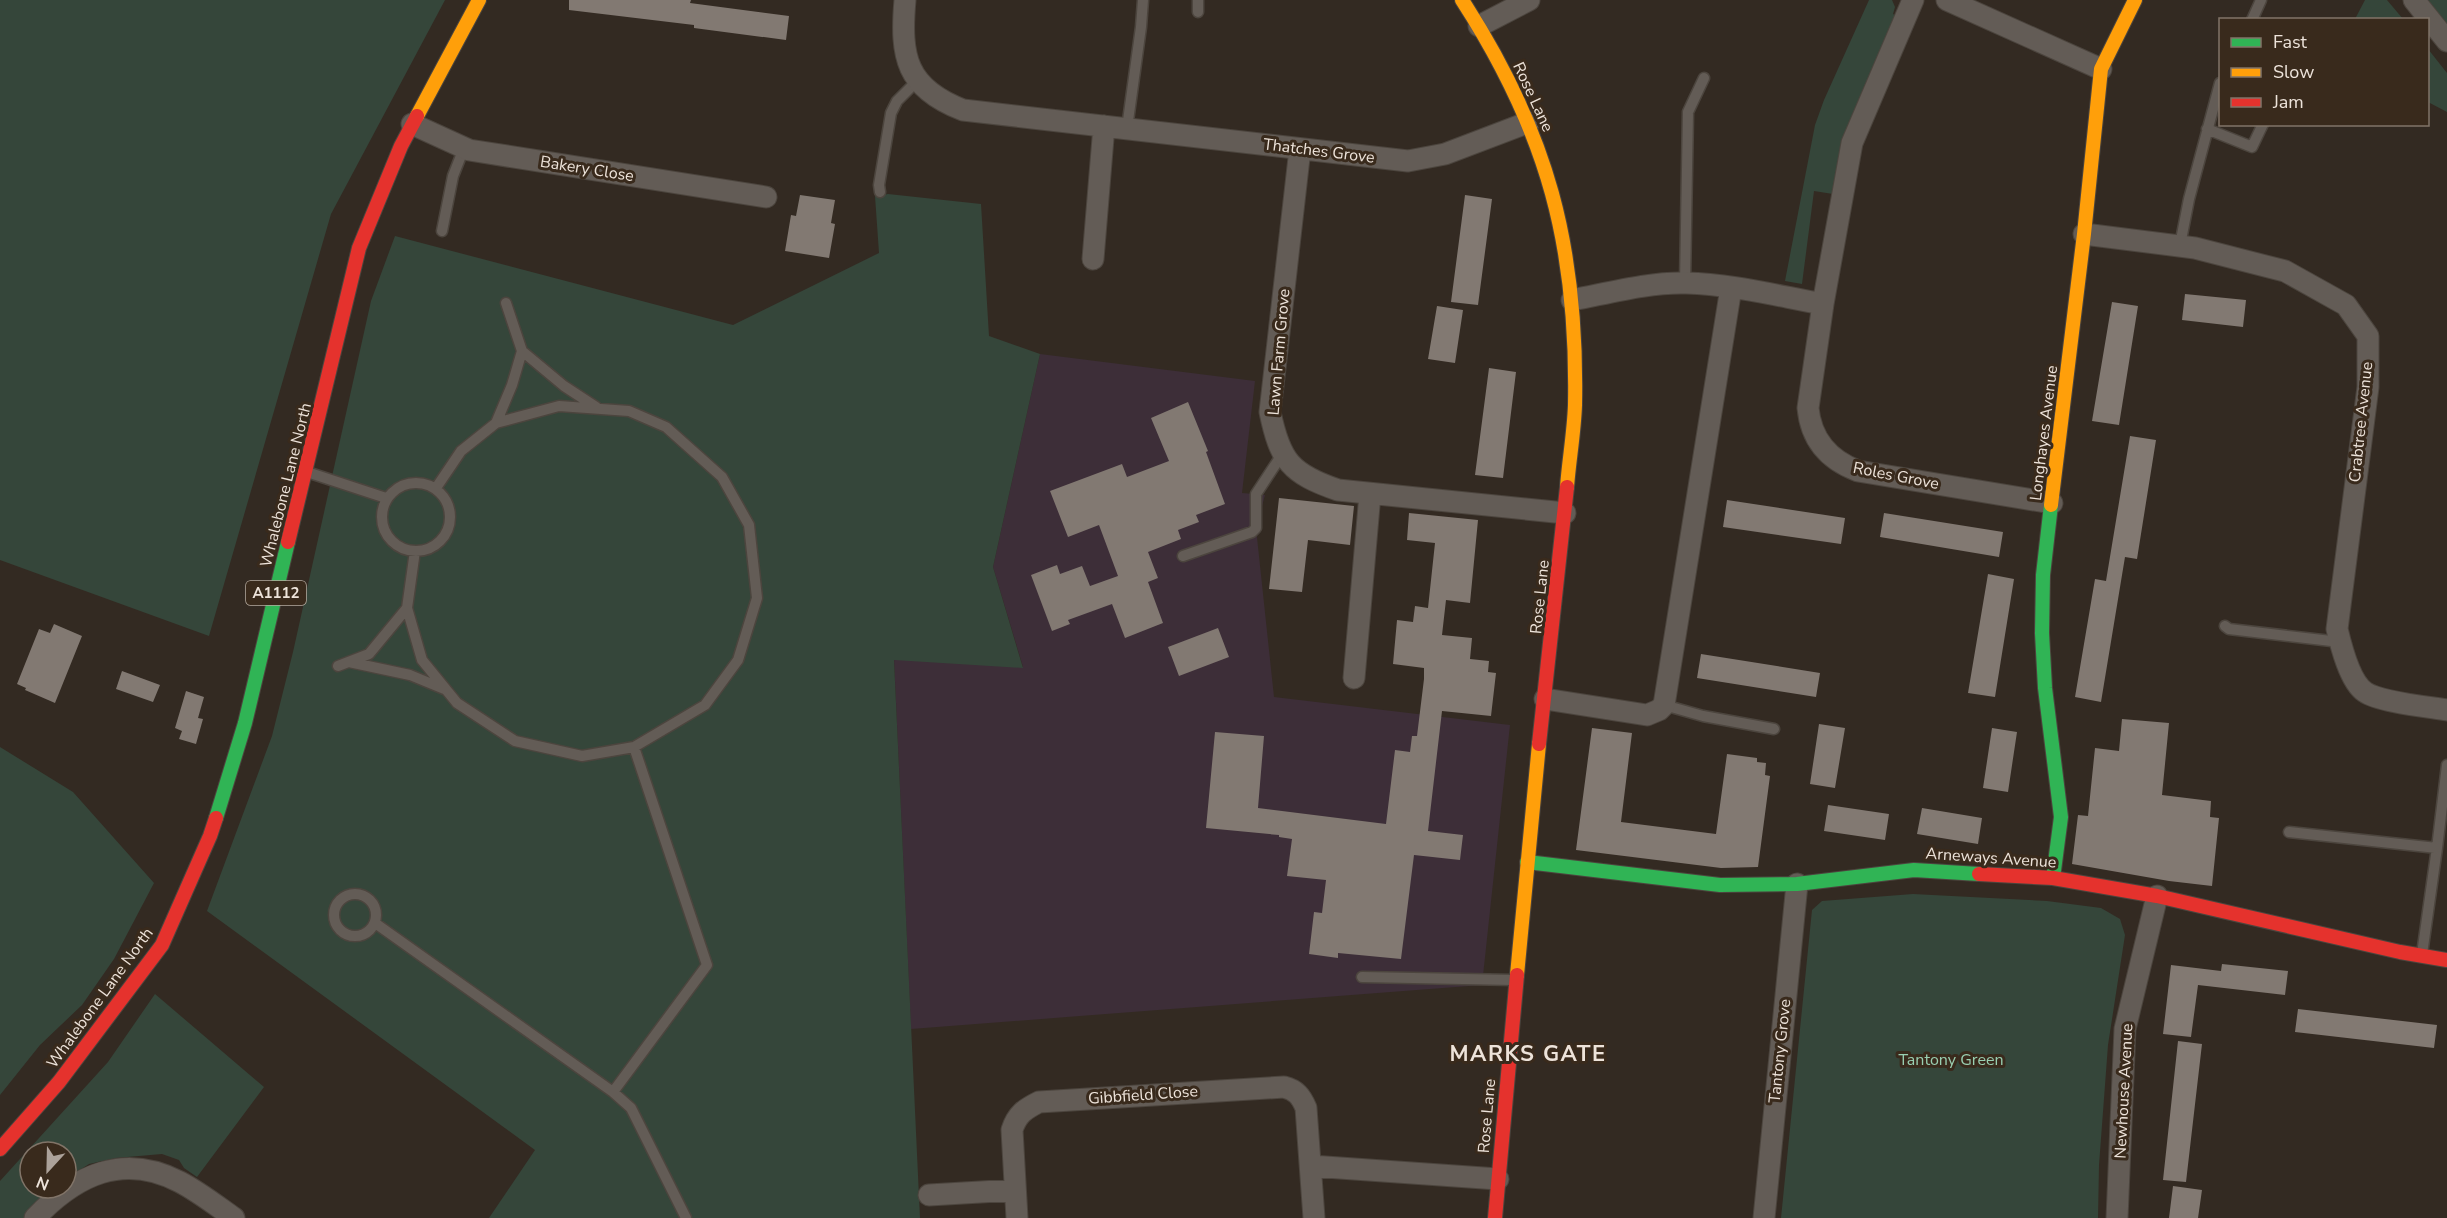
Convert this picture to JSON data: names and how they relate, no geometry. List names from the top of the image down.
{
  "streets": {
    "street": [
      "Rose Lane",
      "Thatches Grove",
      "Bakery Close",
      "Lawn Farm Grove",
      "Crabtree Avenue",
      "Longhayes Avenue",
      "Roles Grove",
      "Whalebone Lane North",
      "A1112",
      "Arneways Avenue",
      "Tantony Grove",
      "Newhouse Avenue",
      "Gibbfield Close"
    ]
  },
  "crossings": [
    ["Rose Lane", "Thatches Grove"],
    ["Rose Lane", "Lawn Farm Grove"],
    ["Rose Lane", "Arneways Avenue"],
    ["Thatches Grove", "Lawn Farm Grove"],
    ["Bakery Close", "Whalebone Lane North"],
    ["Crabtree Avenue", "Longhayes Avenue"],
    ["Longhayes Avenue", "Roles Grove"],
    ["Longhayes Avenue", "Arneways Avenue"],
    ["Arneways Avenue", "Tantony Grove"],
    ["Arneways Avenue", "Newhouse Avenue"]
  ],
  "districts": ["MARKS GATE"],
  "parks": ["Tantony Green"],
  "legend": ["Fast", "Slow", "Jam"],
  "north": "bottom"
}
